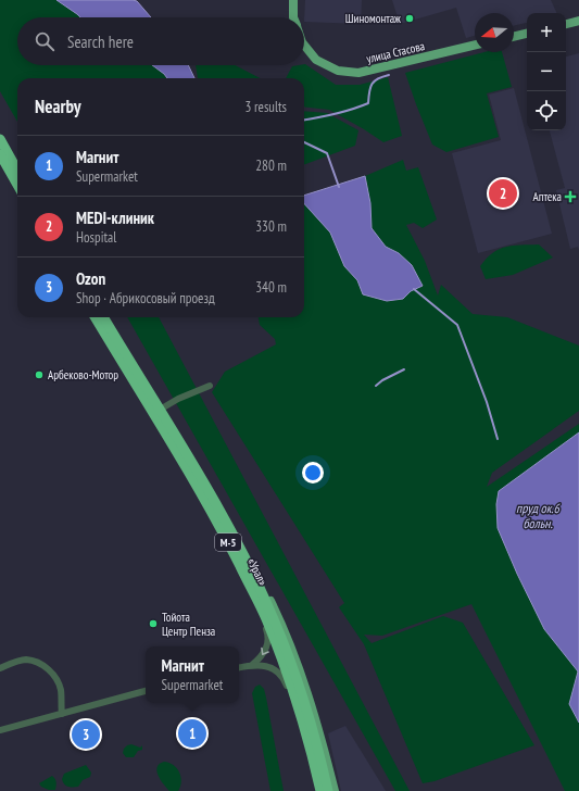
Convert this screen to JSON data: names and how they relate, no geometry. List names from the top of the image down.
{
  "streets": {
    "highway": ["М-5", "«Урал»"],
    "main road": ["улица Стасова"]
  },
  "water": ["пруд ок.6 больн."],
  "places": {
    "other": ["Шиномонтаж", "Арбеково-Мотор", "Тойота Центр Пенза"],
    "health": ["Аптека"]
  },
  "north": "left",
  "page": {
    "map_buttons": ["+", "−"],
    "search": "Search here",
    "heading": ["Nearby", "3 results"],
    "list": [
      {
        "mark": "1",
        "name": "Магнит",
        "note": "Supermarket",
        "value": "280 m"
      },
      {
        "mark": "2",
        "name": "MEDI-клиник",
        "note": "Hospital",
        "value": "330 m"
      },
      {
        "mark": "3",
        "name": "Ozon",
        "note": "Shop · Абрикосовый проезд",
        "value": "340 m"
      }
    ],
    "pins": ["2", "1", "3"],
    "popup": ["Магнит", "Supermarket"]
  }
}
